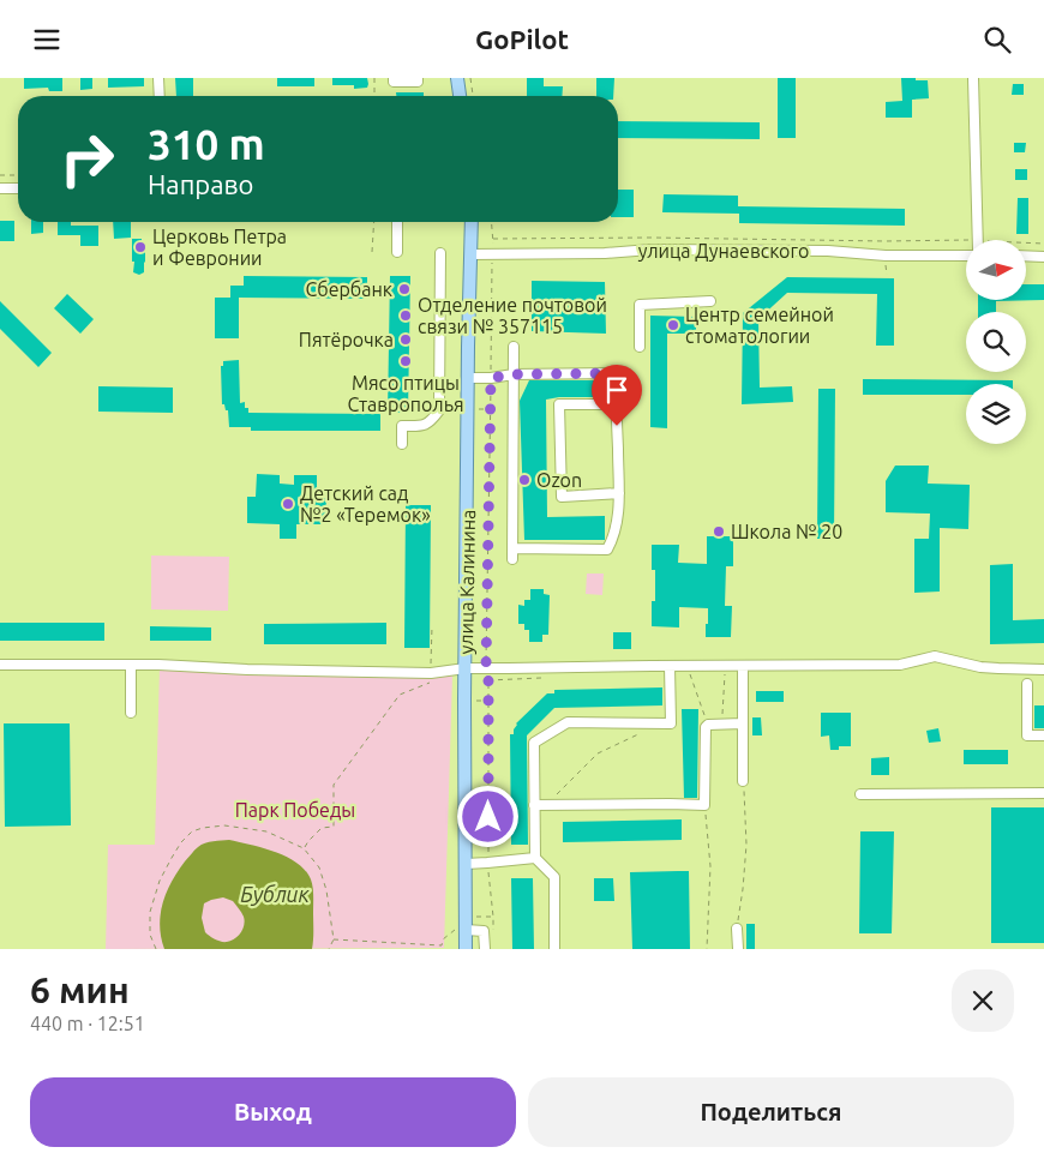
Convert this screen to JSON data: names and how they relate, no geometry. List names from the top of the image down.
{
  "streets": {
    "main road": ["улица Калинина"],
    "street": ["улица Дунаевского"]
  },
  "crossings": [
    ["улица Дунаевского", "улица Калинина"]
  ],
  "water": ["Бублик"],
  "parks": ["Парк Победы"],
  "places": [
    "Церковь Петра и Февронии",
    "Сбербанк",
    "Отделение почтовой связи № 357115",
    "Центр cемейной cтоматологии",
    "Пятёрочка",
    "Мясо птицы Ставрополья",
    "Ozon",
    "Детский сад №2 «Теремок»",
    "Школа № 20"
  ],
  "north": "right",
  "page": {
    "header": "GoPilot",
    "turn": ["310 m", "Направо"],
    "heading": ["6 мин", "440 m · 12:51"],
    "buttons": ["Выход", "Поделиться"]
  }
}
